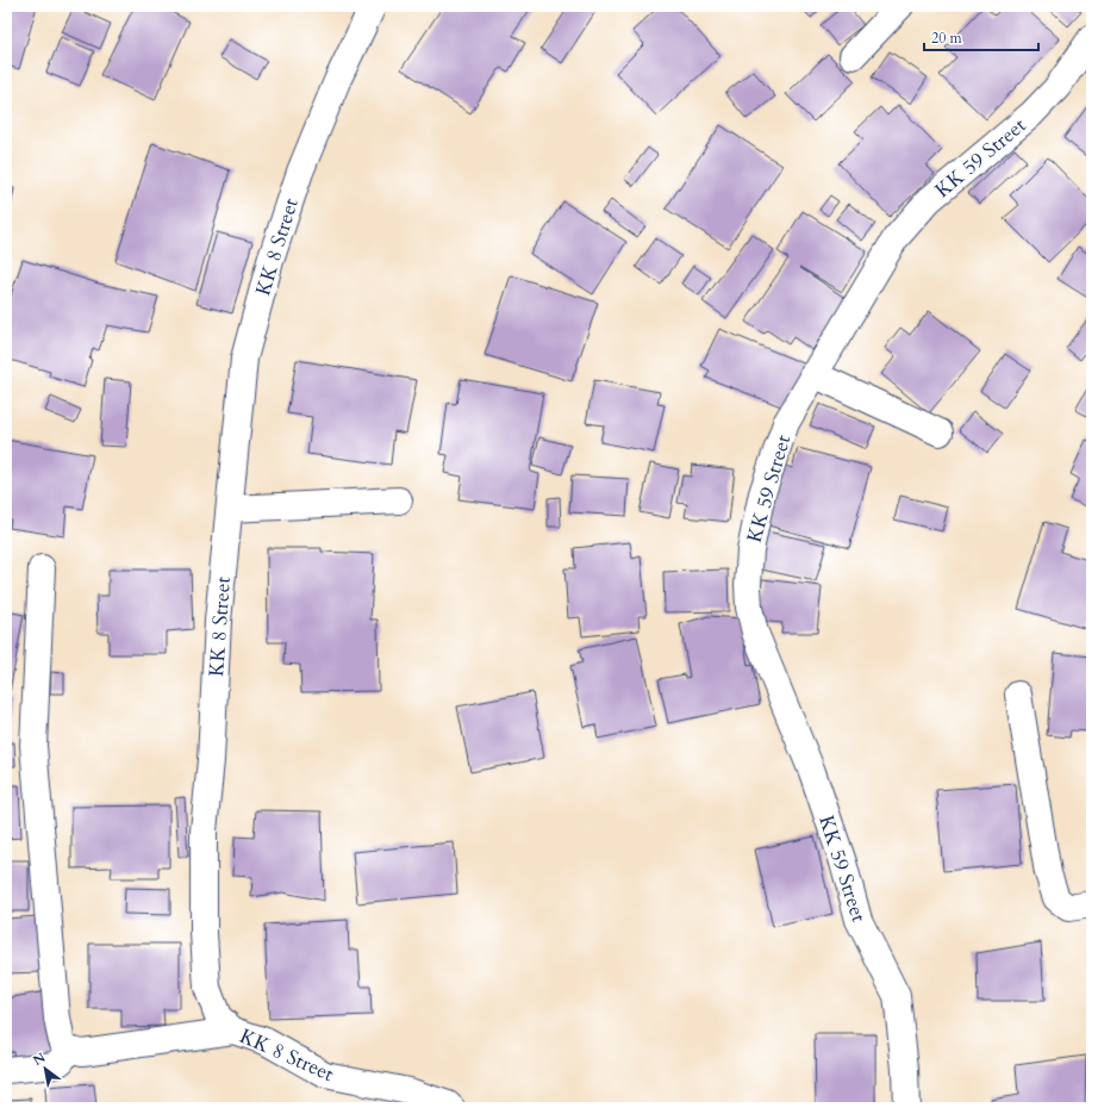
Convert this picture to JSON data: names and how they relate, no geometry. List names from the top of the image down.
{
  "streets": {
    "street": ["KK 59 Street", "KK 8 Street"]
  },
  "scale_bar": "20 m",
  "north": "top left"
}
